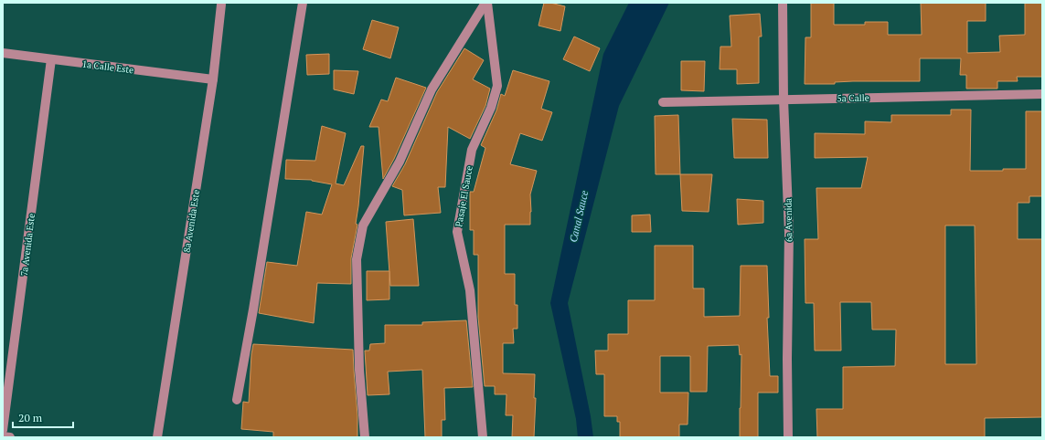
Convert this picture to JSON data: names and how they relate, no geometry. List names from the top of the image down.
{
  "streets": {
    "street": [
      "1a Calle Este",
      "5a Calle",
      "Pasaje El Sauce",
      "6a Avenida",
      "8a Avenida Este",
      "7a Avenida Este"
    ]
  },
  "crossings": [
    ["1a Calle Este", "8a Avenida Este"],
    ["1a Calle Este", "7a Avenida Este"],
    ["5a Calle", "6a Avenida"]
  ],
  "water": ["Canal Sauce"],
  "scale_bar": "20 m"
}
